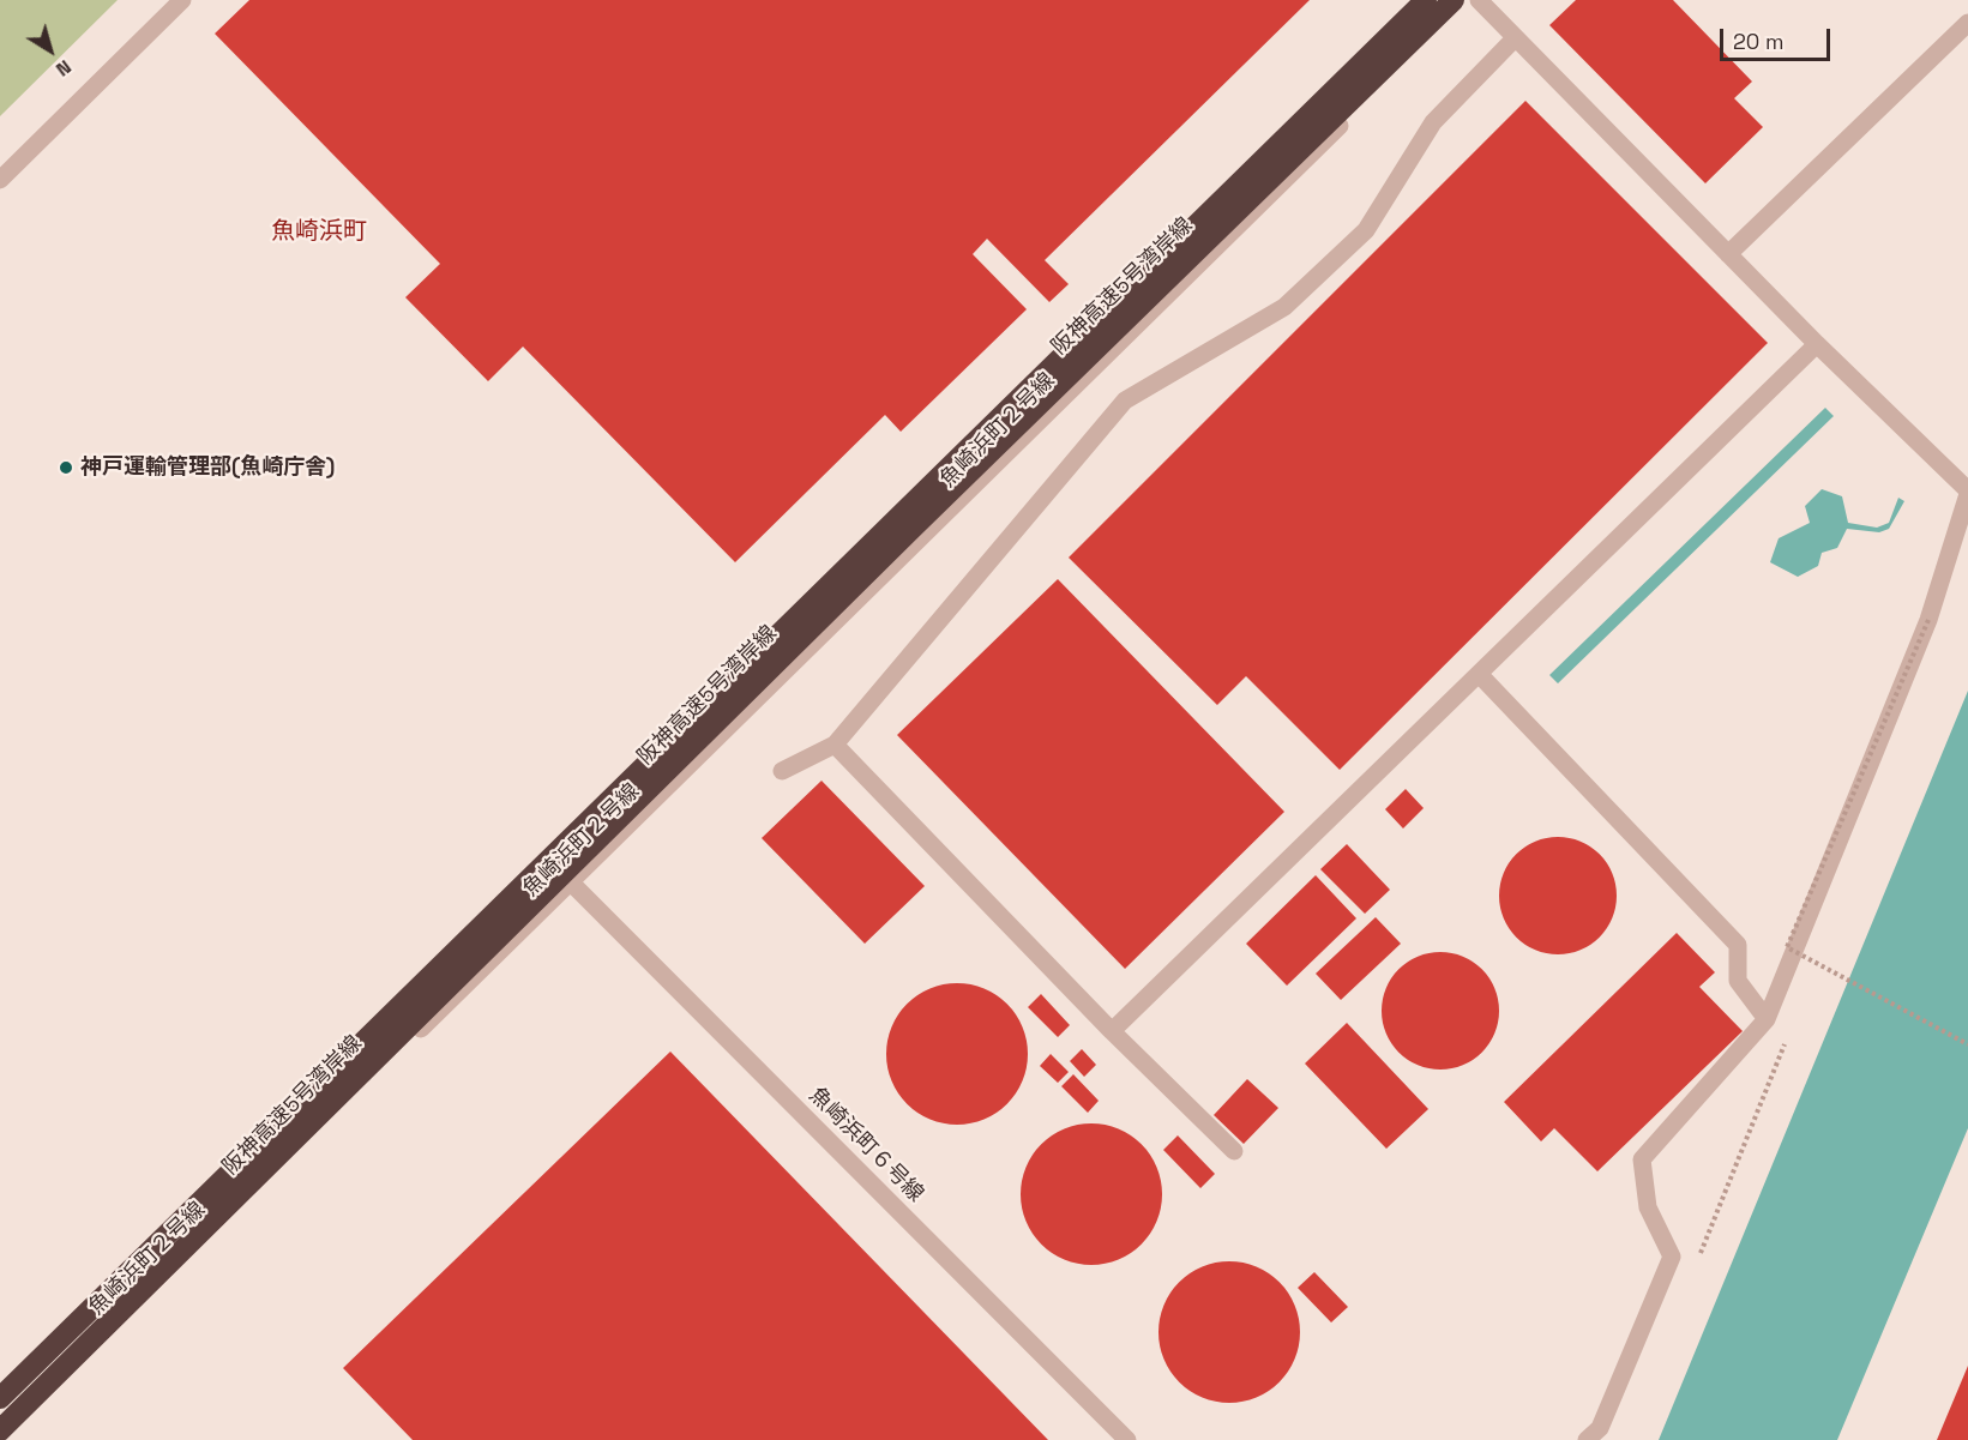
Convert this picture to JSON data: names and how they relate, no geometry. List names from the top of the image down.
{
  "streets": {
    "highway": ["阪神高速5号湾岸線"],
    "street": ["魚崎浜町２号線", "魚崎浜町６号線"]
  },
  "crossings": [
    ["阪神高速5号湾岸線", "魚崎浜町２号線"],
    ["魚崎浜町２号線", "魚崎浜町６号線"]
  ],
  "districts": ["魚崎浜町"],
  "places": ["神戸運輸管理部(魚崎庁舎)"],
  "scale_bar": "20 m",
  "north": "bottom right"
}
